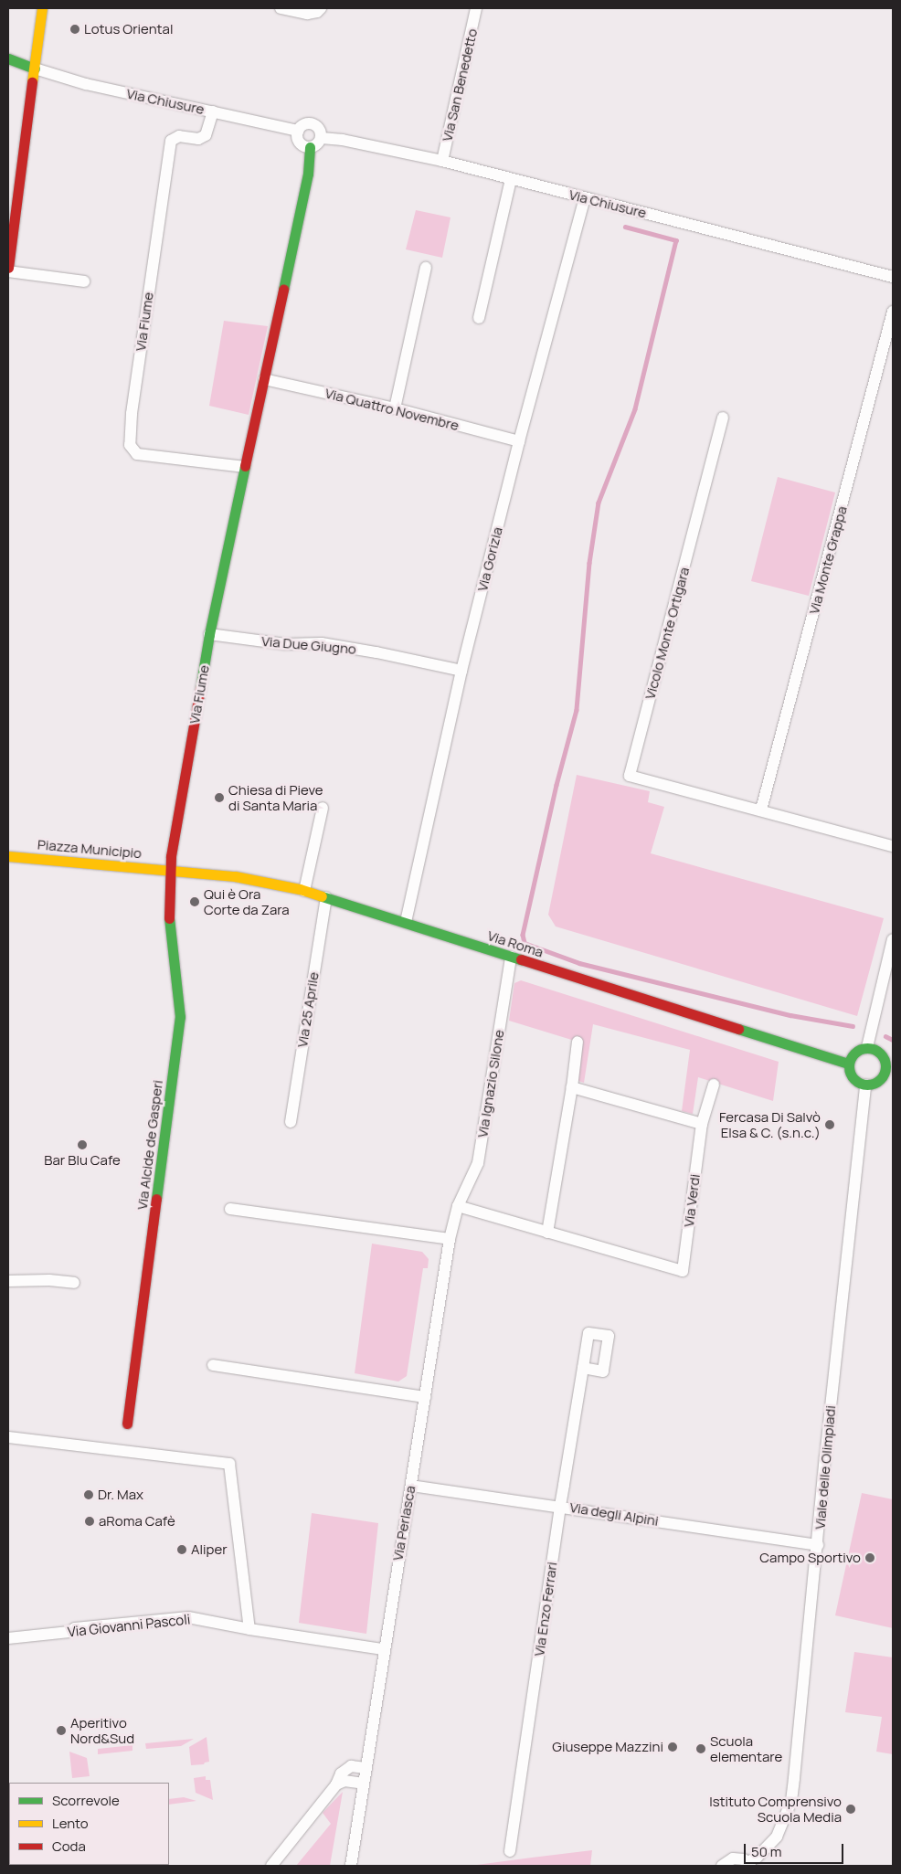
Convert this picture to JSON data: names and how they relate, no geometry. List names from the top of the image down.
{
  "streets": {
    "street": [
      "Via San Benedetto",
      "Via Chiusure",
      "Via Fiume",
      "Via Quattro Novembre",
      "Via Gorizia",
      "Via Monte Grappa",
      "Vicolo Monte Ortigara",
      "Via Due Giugno",
      "Piazza Municipio",
      "Via Roma",
      "Via 25 Aprile",
      "Via Ignazio Silone",
      "Via Alcide de Gasperi",
      "Via Verdi",
      "Viale delle Olimpiadi",
      "Via degli Alpini",
      "Via Perlasca",
      "Via Enzo Ferrari",
      "Via Giovanni Pascoli"
    ]
  },
  "crossings": [
    ["Via San Benedetto", "Via Chiusure"],
    ["Via Chiusure", "Via Fiume"],
    ["Via Chiusure", "Via Gorizia"],
    ["Via Fiume", "Via Quattro Novembre"],
    ["Via Fiume", "Via Due Giugno"],
    ["Via Fiume", "Piazza Municipio"],
    ["Via Fiume", "Via Roma"],
    ["Via Fiume", "Via Alcide de Gasperi"],
    ["Via Quattro Novembre", "Via Gorizia"],
    ["Via Gorizia", "Via Due Giugno"],
    ["Via Gorizia", "Via Roma"],
    ["Via Monte Grappa", "Vicolo Monte Ortigara"],
    ["Piazza Municipio", "Via Roma"],
    ["Piazza Municipio", "Via Alcide de Gasperi"],
    ["Via Roma", "Via 25 Aprile"],
    ["Via Roma", "Via Ignazio Silone"],
    ["Via Roma", "Via Alcide de Gasperi"],
    ["Via Roma", "Viale delle Olimpiadi"],
    ["Via Ignazio Silone", "Via Verdi"],
    ["Via Ignazio Silone", "Via Perlasca"],
    ["Via Verdi", "Via Perlasca"],
    ["Viale delle Olimpiadi", "Via degli Alpini"],
    ["Via degli Alpini", "Via Perlasca"],
    ["Via degli Alpini", "Via Enzo Ferrari"]
  ],
  "places": [
    "Lotus Oriental",
    "Chiesa di Pieve di Santa Maria",
    "Qui è Ora Corte da Zara",
    "Fercasa Di Salvò Elsa & C. (s.n.c.)",
    "Bar Blu Cafe",
    "Dr. Max",
    "aRoma Cafè",
    "Aliper",
    "Campo Sportivo",
    "Aperitivo Nord&Sud",
    "Giuseppe Mazzini",
    "Scuola elementare",
    "Istituto Comprensivo Scuola Media"
  ],
  "legend": ["Scorrevole", "Lento", "Coda"],
  "scale_bar": "50 m"
}
